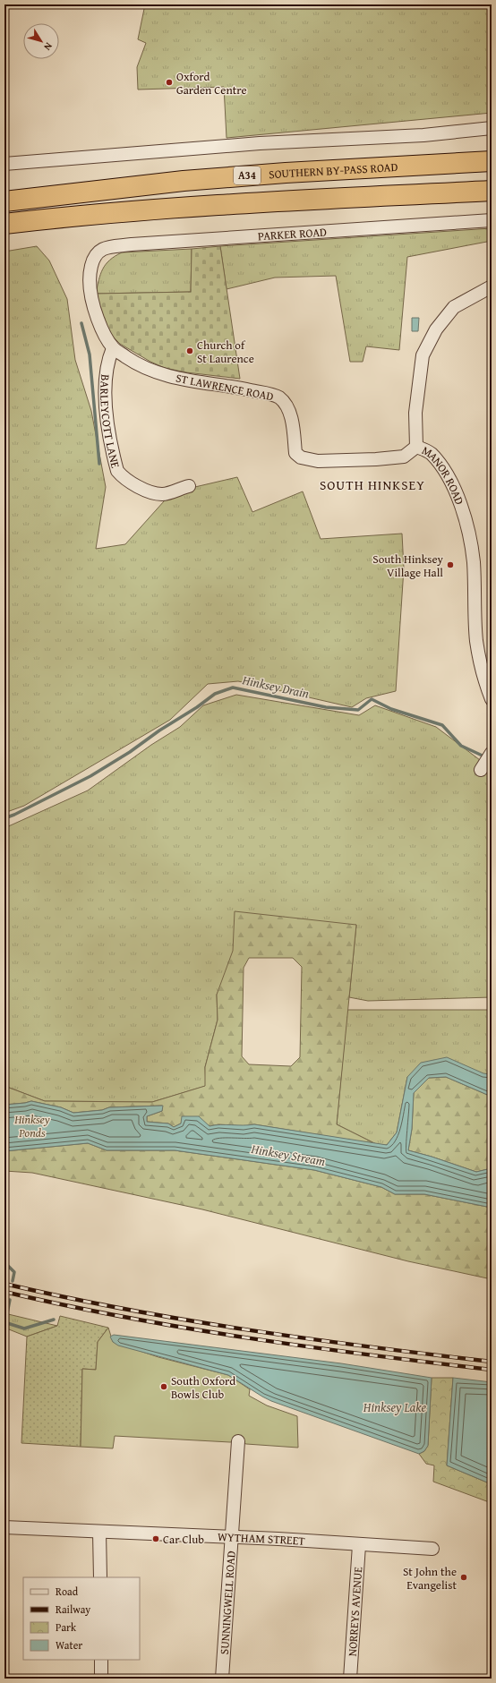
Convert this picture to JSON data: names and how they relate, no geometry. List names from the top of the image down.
{
  "streets": {
    "highway": ["SOUTHERN BY-PASS ROAD", "A34"],
    "street": [
      "PARKER ROAD",
      "ST LAWRENCE ROAD",
      "BARLEYCOTT LANE",
      "MANOR ROAD",
      "WYTHAM STREET",
      "SUNNINGWELL ROAD",
      "NORREYS AVENUE"
    ]
  },
  "crossings": [
    ["PARKER ROAD", "ST LAWRENCE ROAD"],
    ["ST LAWRENCE ROAD", "BARLEYCOTT LANE"],
    ["ST LAWRENCE ROAD", "MANOR ROAD"],
    ["WYTHAM STREET", "SUNNINGWELL ROAD"],
    ["WYTHAM STREET", "NORREYS AVENUE"]
  ],
  "districts": ["SOUTH HINKSEY"],
  "water": ["Hinksey Drain", "Hinksey Stream", "Hinksey Lake"],
  "parks": ["Hinksey Ponds"],
  "places": [
    "Oxford Garden Centre",
    "Church of St Laurence",
    "South Hinksey Village Hall",
    "South Oxford Bowls Club",
    "Car Club",
    "St John the Evangelist"
  ],
  "legend": [
    "Road",
    "Railway",
    "Park",
    "Water"
  ],
  "north": "bottom right"
}
